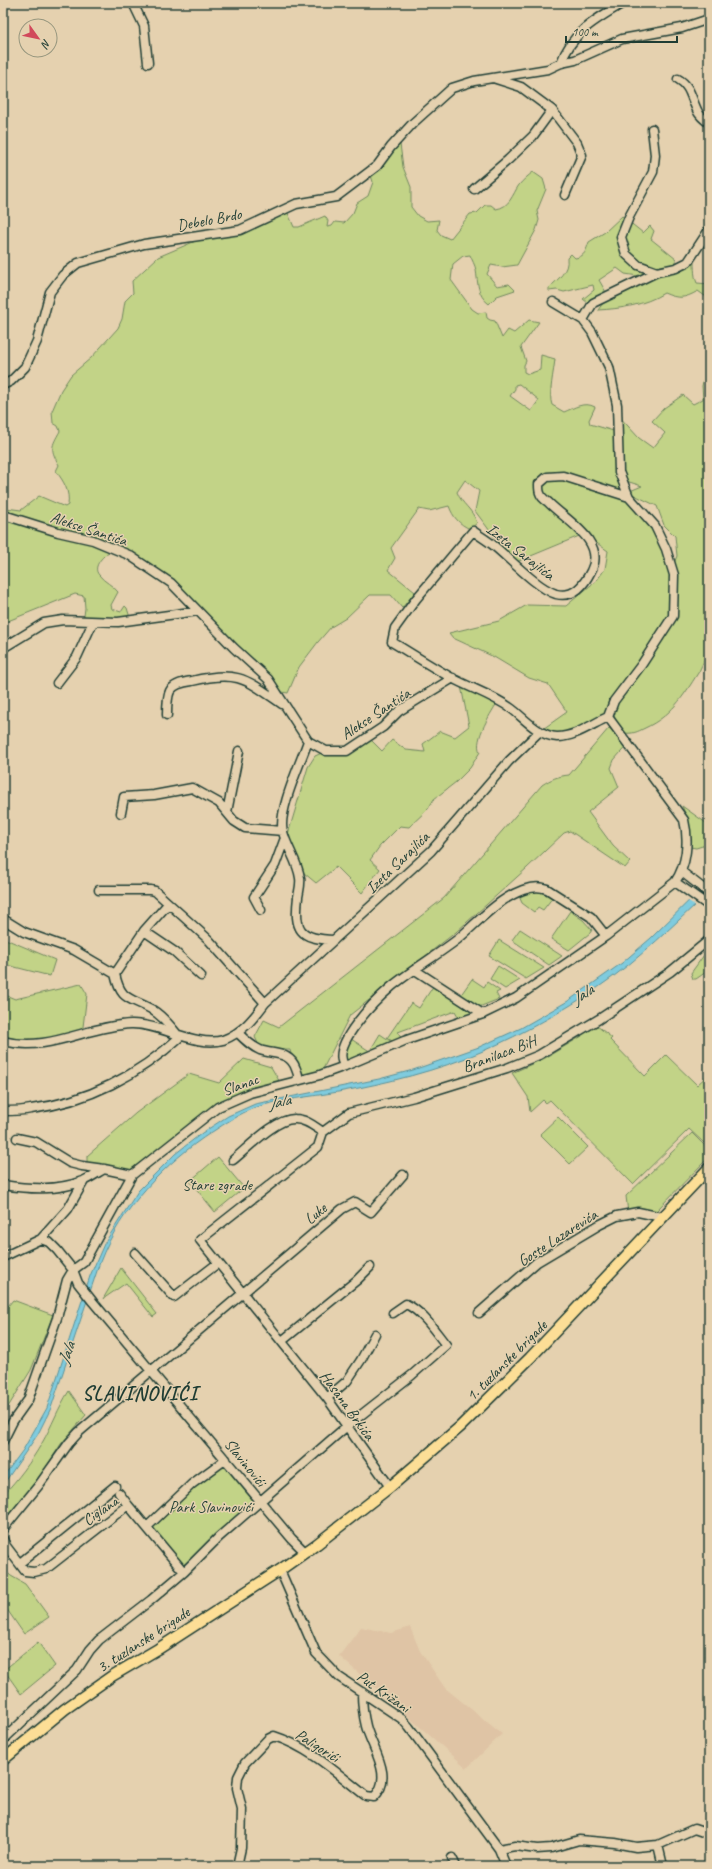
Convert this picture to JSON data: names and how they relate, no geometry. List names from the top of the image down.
{
  "streets": {
    "main road": ["1. tuzlanske brigade", "3. tuzlanske brigade"],
    "street": [
      "Debelo Brdo",
      "Alekse Šantića",
      "Izeta Sarajlića",
      "Branilaca BiH",
      "Slanac",
      "Luke",
      "Goste Lazarevića",
      "Hasana Brkića",
      "Slavinovići",
      "Ciglana",
      "Put Križani",
      "Paligorići"
    ]
  },
  "crossings": [
    ["Alekse Šantića", "Izeta Sarajlića"],
    ["Branilaca BiH", "Hasana Brkića"],
    ["Slanac", "Slavinovići"],
    ["Luke", "Hasana Brkića"],
    ["Goste Lazarevića", "1. tuzlanske brigade"],
    ["1. tuzlanske brigade", "Hasana Brkića"],
    ["1. tuzlanske brigade", "3. tuzlanske brigade"],
    ["Hasana Brkića", "Slavinovići"],
    ["3. tuzlanske brigade", "Put Križani"],
    ["Put Križani", "Paligorići"]
  ],
  "districts": ["SLAVINOVIĆI"],
  "water": ["Jala"],
  "parks": ["Stare zgrade", "Park Slavinovići"],
  "scale_bar": "100 m",
  "north": "bottom right"
}
